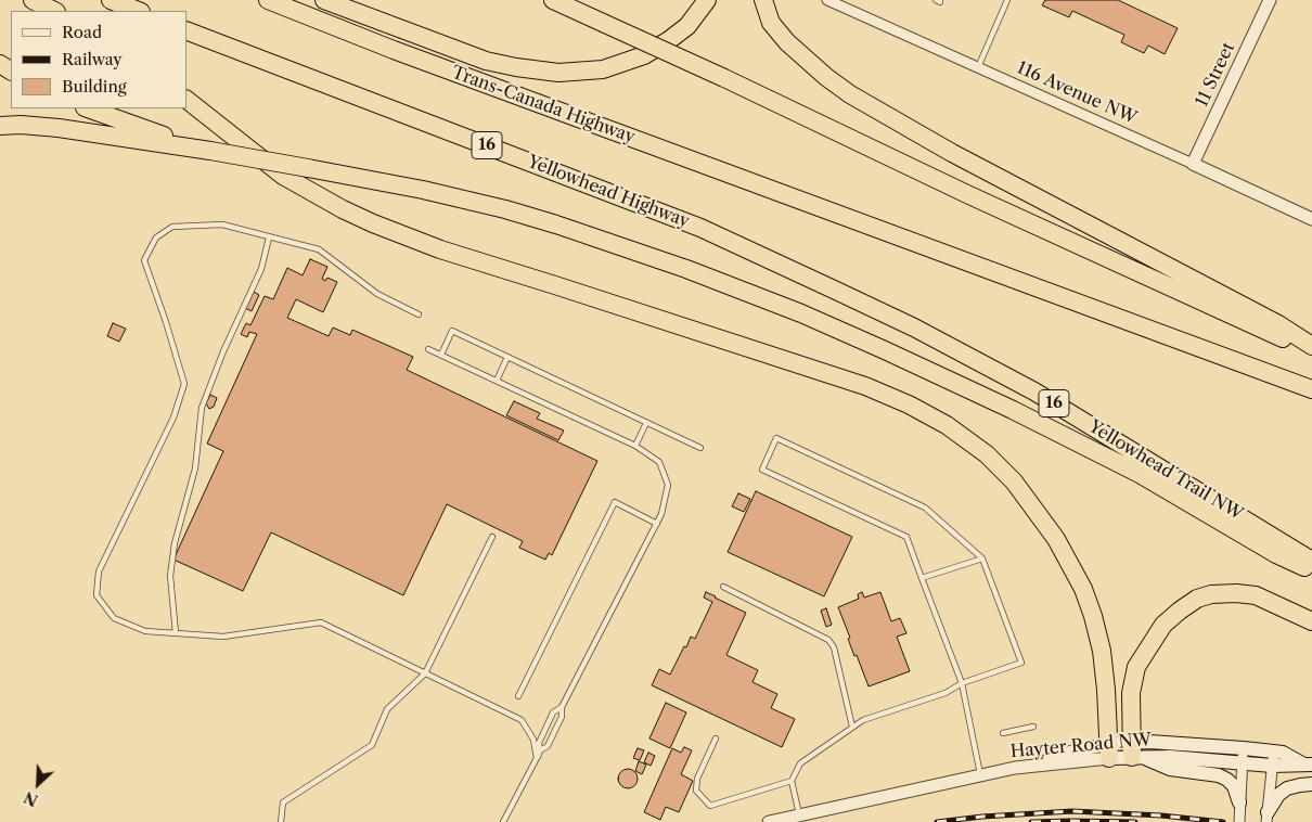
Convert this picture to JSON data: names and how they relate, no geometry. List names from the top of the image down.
{
  "streets": {
    "highway": [
      "Trans-Canada Highway",
      "16",
      "Yellowhead Highway",
      "Yellowhead Trail NW"
    ],
    "main road": ["Hayter Road NW"],
    "street": ["11 Street", "116 Avenue NW"]
  },
  "crossings": [
    ["11 Street", "116 Avenue NW"],
    ["Yellowhead Highway", "Yellowhead Trail NW"]
  ],
  "legend": ["Road", "Railway", "Building"],
  "north": "bottom left"
}
